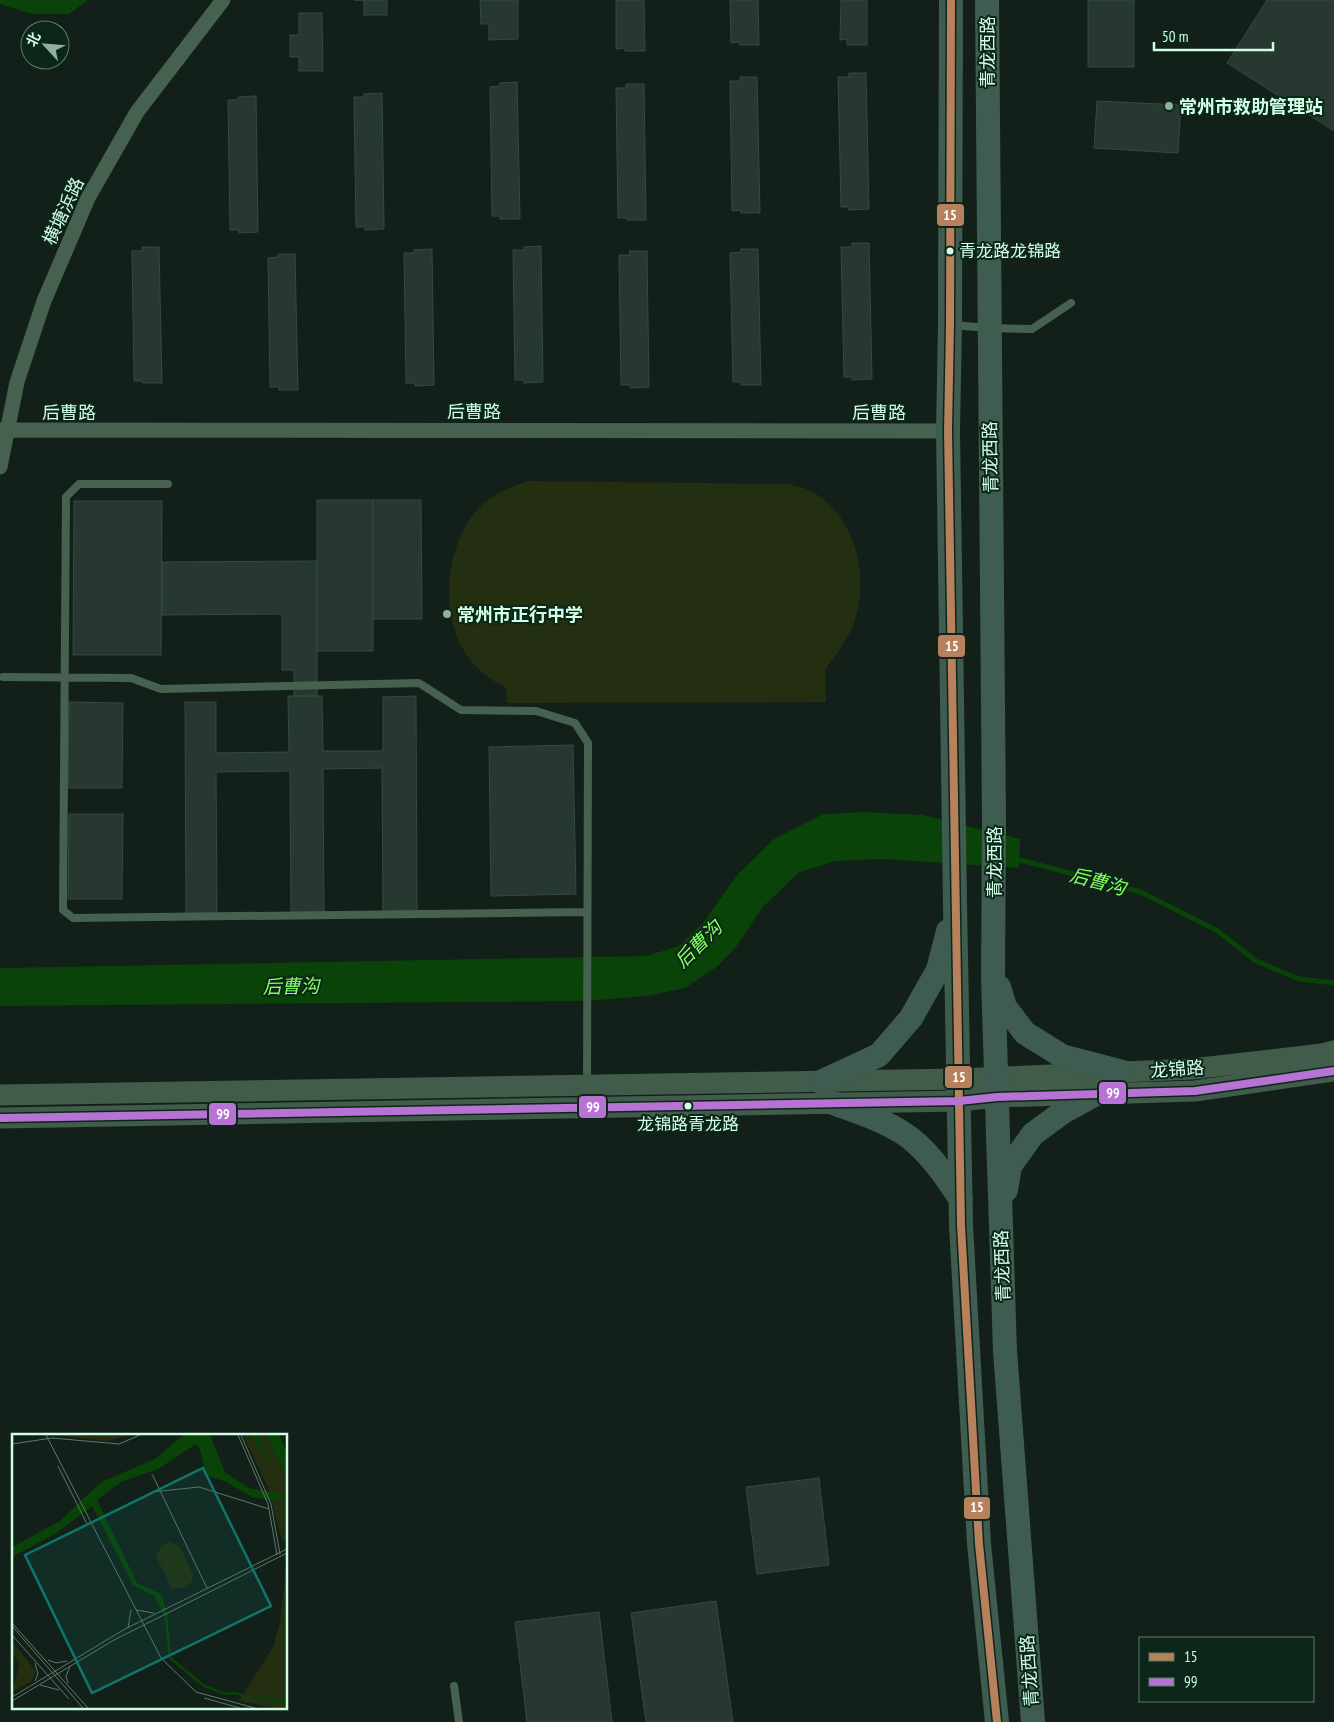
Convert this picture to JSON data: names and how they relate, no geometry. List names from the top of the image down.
{
  "streets": {
    "main road": ["青龙西路", "龙锦路"],
    "street": ["横塘浜路", "后曹路"]
  },
  "crossings": [
    ["青龙西路", "后曹路"],
    ["青龙西路", "龙锦路"],
    ["横塘浜路", "后曹路"]
  ],
  "water": ["后曹沟"],
  "places": [
    "常州市救助管理站",
    "青龙路龙锦路",
    "常州市正行中学",
    "龙锦路青龙路"
  ],
  "lines": ["transit line 15", "transit line 99"],
  "legend": ["15", "99"],
  "scale_bar": "50 m",
  "north": "top left"
}
